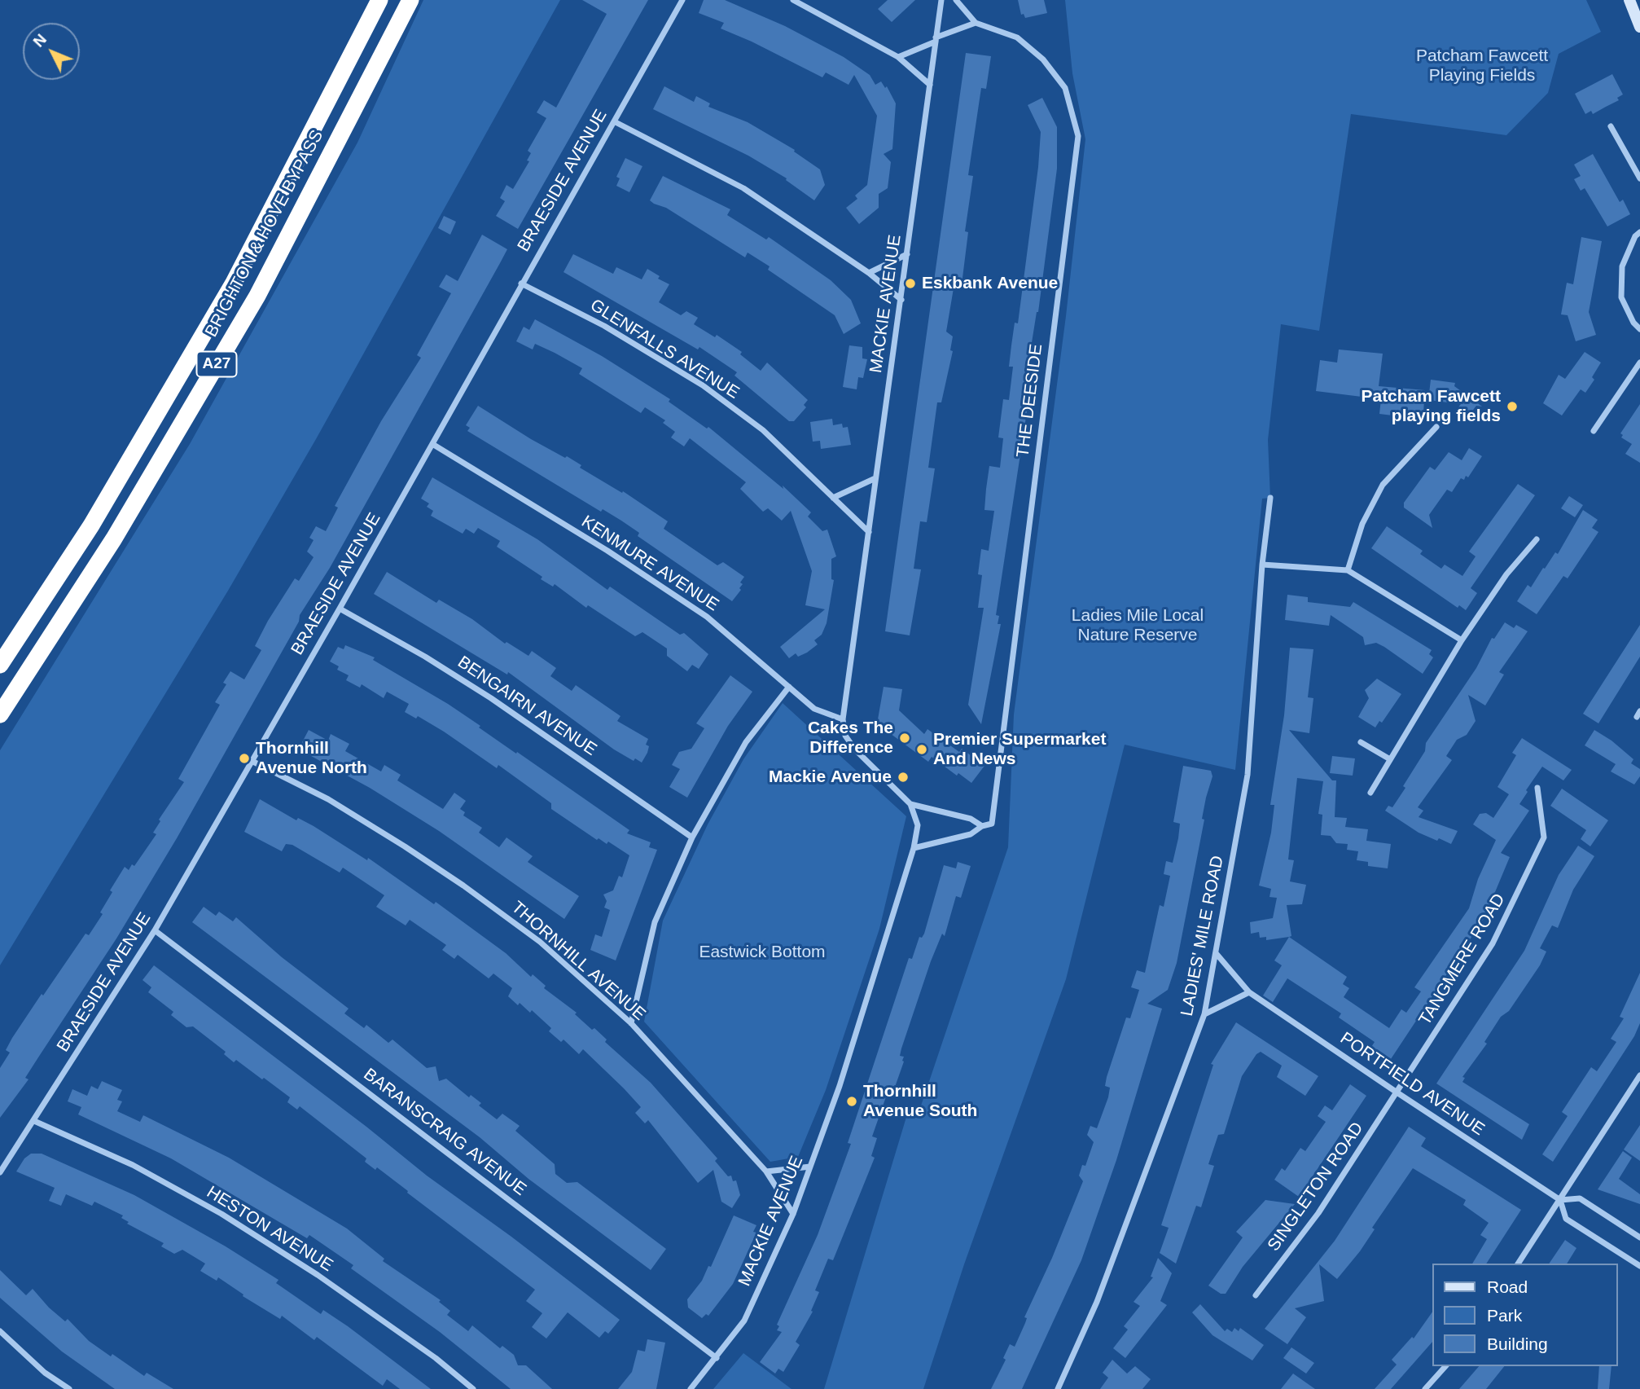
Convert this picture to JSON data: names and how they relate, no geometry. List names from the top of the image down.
{
  "streets": {
    "highway": ["BRIGHTON & HOVE BYPASS", "A27"],
    "street": [
      "BRAESIDE AVENUE",
      "MACKIE AVENUE",
      "GLENFALLS AVENUE",
      "THE DEESIDE",
      "KENMURE AVENUE",
      "BENGAIRN AVENUE",
      "LADIES' MILE ROAD",
      "TANGMERE ROAD",
      "THORNHILL AVENUE",
      "PORTFIELD AVENUE",
      "BARANSCRAIG AVENUE",
      "SINGLETON ROAD",
      "HESTON AVENUE"
    ]
  },
  "crossings": [
    ["BRAESIDE AVENUE", "GLENFALLS AVENUE"],
    ["BRAESIDE AVENUE", "KENMURE AVENUE"],
    ["BRAESIDE AVENUE", "BENGAIRN AVENUE"],
    ["BRAESIDE AVENUE", "THORNHILL AVENUE"],
    ["BRAESIDE AVENUE", "BARANSCRAIG AVENUE"],
    ["BRAESIDE AVENUE", "HESTON AVENUE"],
    ["MACKIE AVENUE", "GLENFALLS AVENUE"],
    ["MACKIE AVENUE", "KENMURE AVENUE"],
    ["MACKIE AVENUE", "THORNHILL AVENUE"],
    ["MACKIE AVENUE", "BARANSCRAIG AVENUE"],
    ["LADIES' MILE ROAD", "PORTFIELD AVENUE"],
    ["TANGMERE ROAD", "PORTFIELD AVENUE"],
    ["TANGMERE ROAD", "SINGLETON ROAD"],
    ["PORTFIELD AVENUE", "SINGLETON ROAD"]
  ],
  "parks": ["Patcham Fawcett Playing Fields", "Ladies Mile Local Nature Reserve", "Eastwick Bottom"],
  "places": [
    "Eskbank Avenue",
    "Patcham Fawcett playing fields",
    "Cakes The Difference",
    "Premier Supermarket And News",
    "Thornhill Avenue North",
    "Mackie Avenue",
    "Thornhill Avenue South"
  ],
  "legend": ["Road", "Park", "Building"],
  "north": "top left"
}
